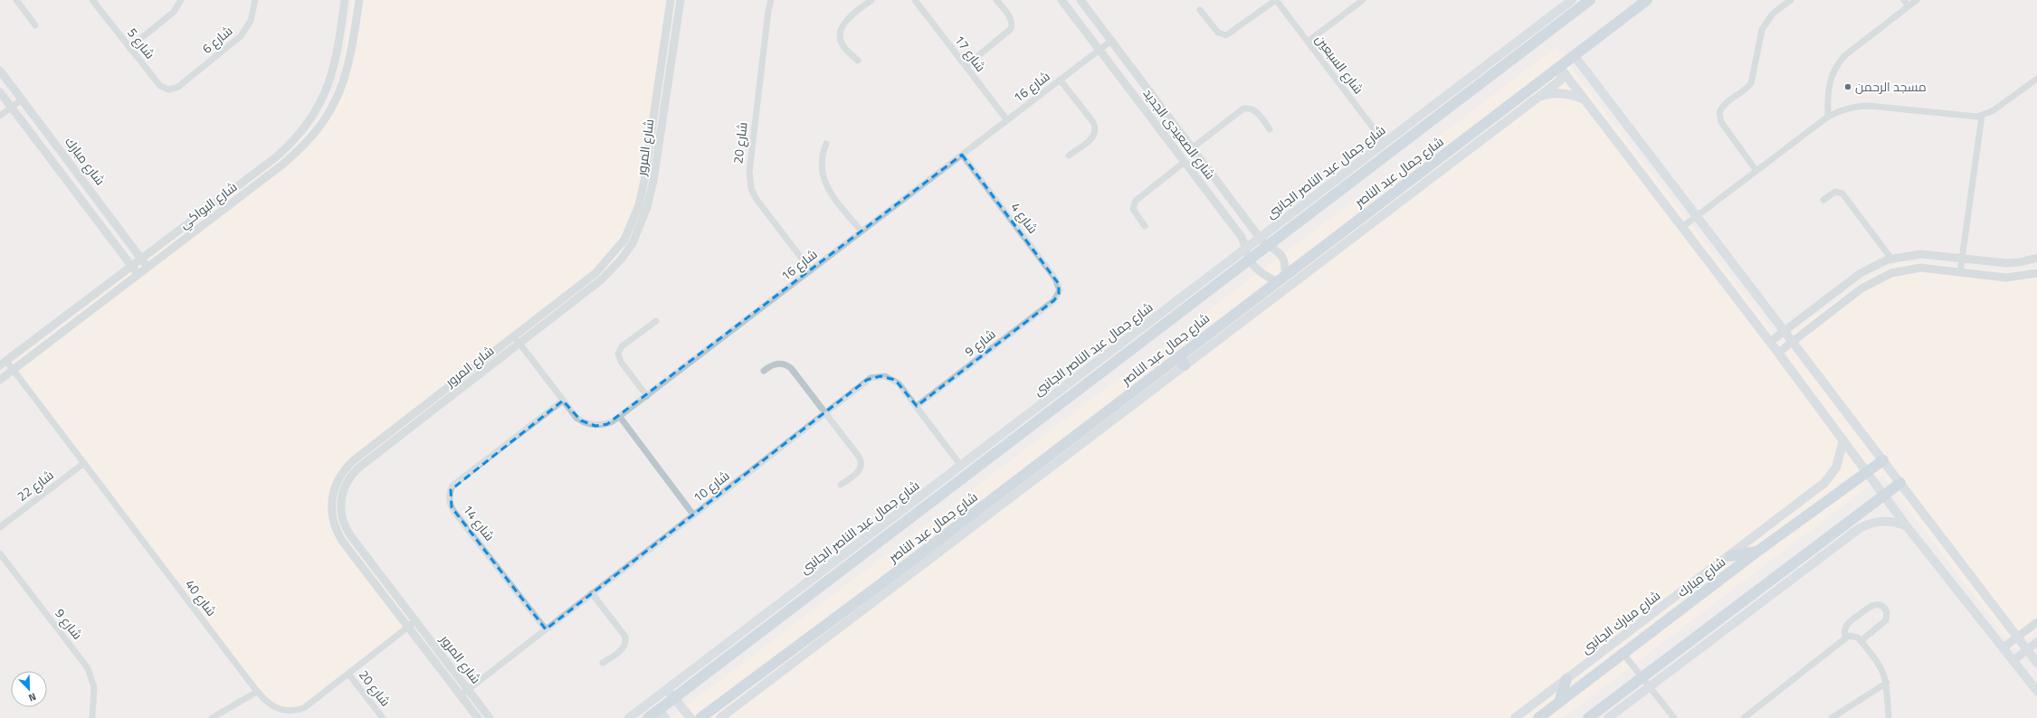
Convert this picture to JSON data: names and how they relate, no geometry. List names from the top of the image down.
{
  "streets": {
    "main road": [
      "شارع مبارك",
      "شارع جمال عبد الناصر الجانبى",
      "شارع جمال عبد الناصر",
      "شارع مبارك الجانبى"
    ],
    "street": [
      "شارع 6",
      "شارع 5",
      "شارع 17",
      "شارع السبعين",
      "شارع 16",
      "شارع الصعيدى الجديد",
      "شارع 20",
      "شارع المرور",
      "شارع البواكي",
      "شارع 4",
      "شارع 9",
      "شارع 22",
      "شارع 10",
      "شارع 14",
      "شارع 40"
    ]
  },
  "crossings": [
    ["شارع 6", "شارع 5"],
    ["شارع 17", "شارع 16"],
    ["شارع السبعين", "شارع جمال عبد الناصر الجانبى"],
    ["شارع 16", "شارع الصعيدى الجديد"],
    ["شارع 16", "شارع 20"],
    ["شارع 16", "شارع المرور"],
    ["شارع 16", "شارع 4"],
    ["شارع 16", "شارع 14"],
    ["شارع الصعيدى الجديد", "شارع جمال عبد الناصر الجانبى"],
    ["شارع الصعيدى الجديد", "شارع جمال عبد الناصر"],
    ["شارع 20", "شارع 40"],
    ["شارع المرور", "شارع 10"],
    ["شارع المرور", "شارع 40"],
    ["شارع مبارك", "شارع البواكي"],
    ["شارع جمال عبد الناصر الجانبى", "شارع جمال عبد الناصر"],
    ["شارع جمال عبد الناصر الجانبى", "شارع 10"],
    ["شارع البواكي", "شارع 40"],
    ["شارع 4", "شارع 9"],
    ["شارع 9", "شارع 10"],
    ["شارع 22", "شارع 40"],
    ["شارع 10", "شارع 14"]
  ],
  "places": ["مسجد الرحمن"],
  "north": "bottom right"
}
